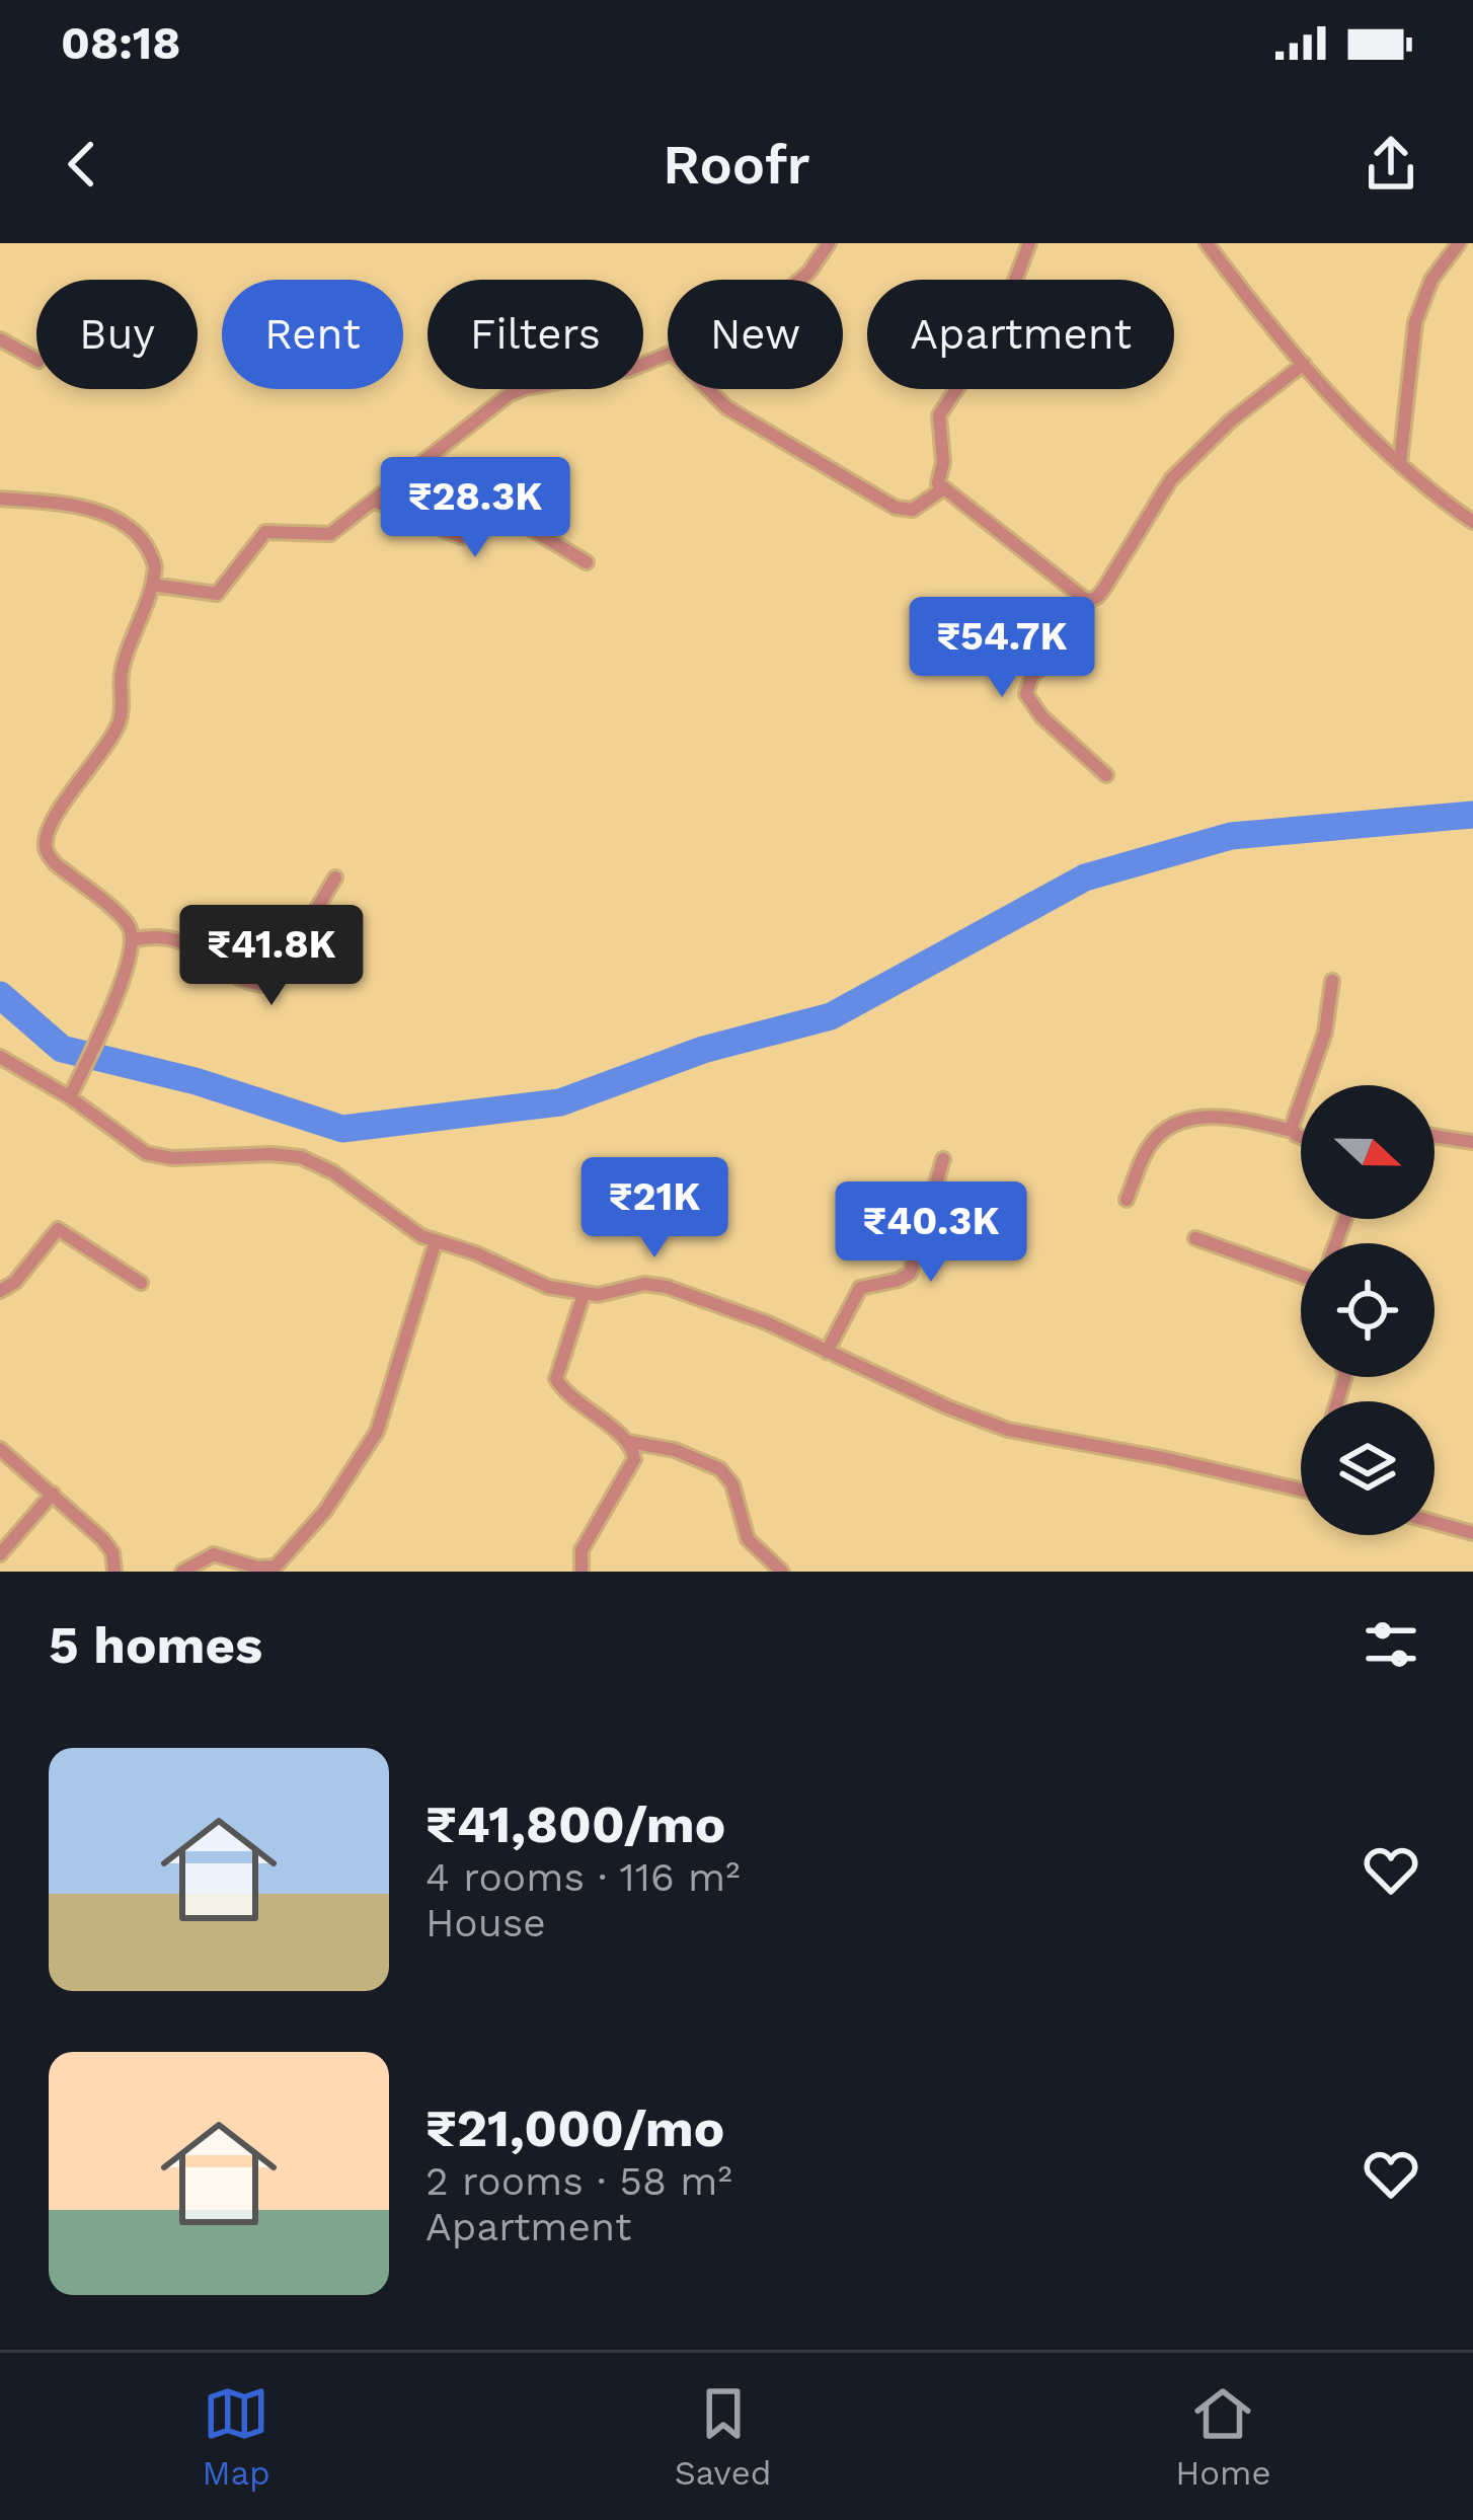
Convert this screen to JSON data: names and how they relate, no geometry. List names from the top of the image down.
{
  "north": "right",
  "page": {
    "status": "08:18",
    "header": "Roofr",
    "chip": [
      "Buy",
      "Rent",
      "Filters",
      "New",
      "Apartment"
    ],
    "price": [
      "₹28.3K",
      "₹54.7K",
      "₹41.8K",
      "₹21K",
      "₹40.3K"
    ],
    "heading": "5 homes",
    "list": [
      {
        "name": "₹41,800/mo",
        "note": "4 rooms · 116 m² · House"
      },
      {
        "name": "₹21,000/mo",
        "note": "2 rooms · 58 m² · Apartment"
      }
    ],
    "tabs": ["Map", "Saved", "Home"]
  }
}
